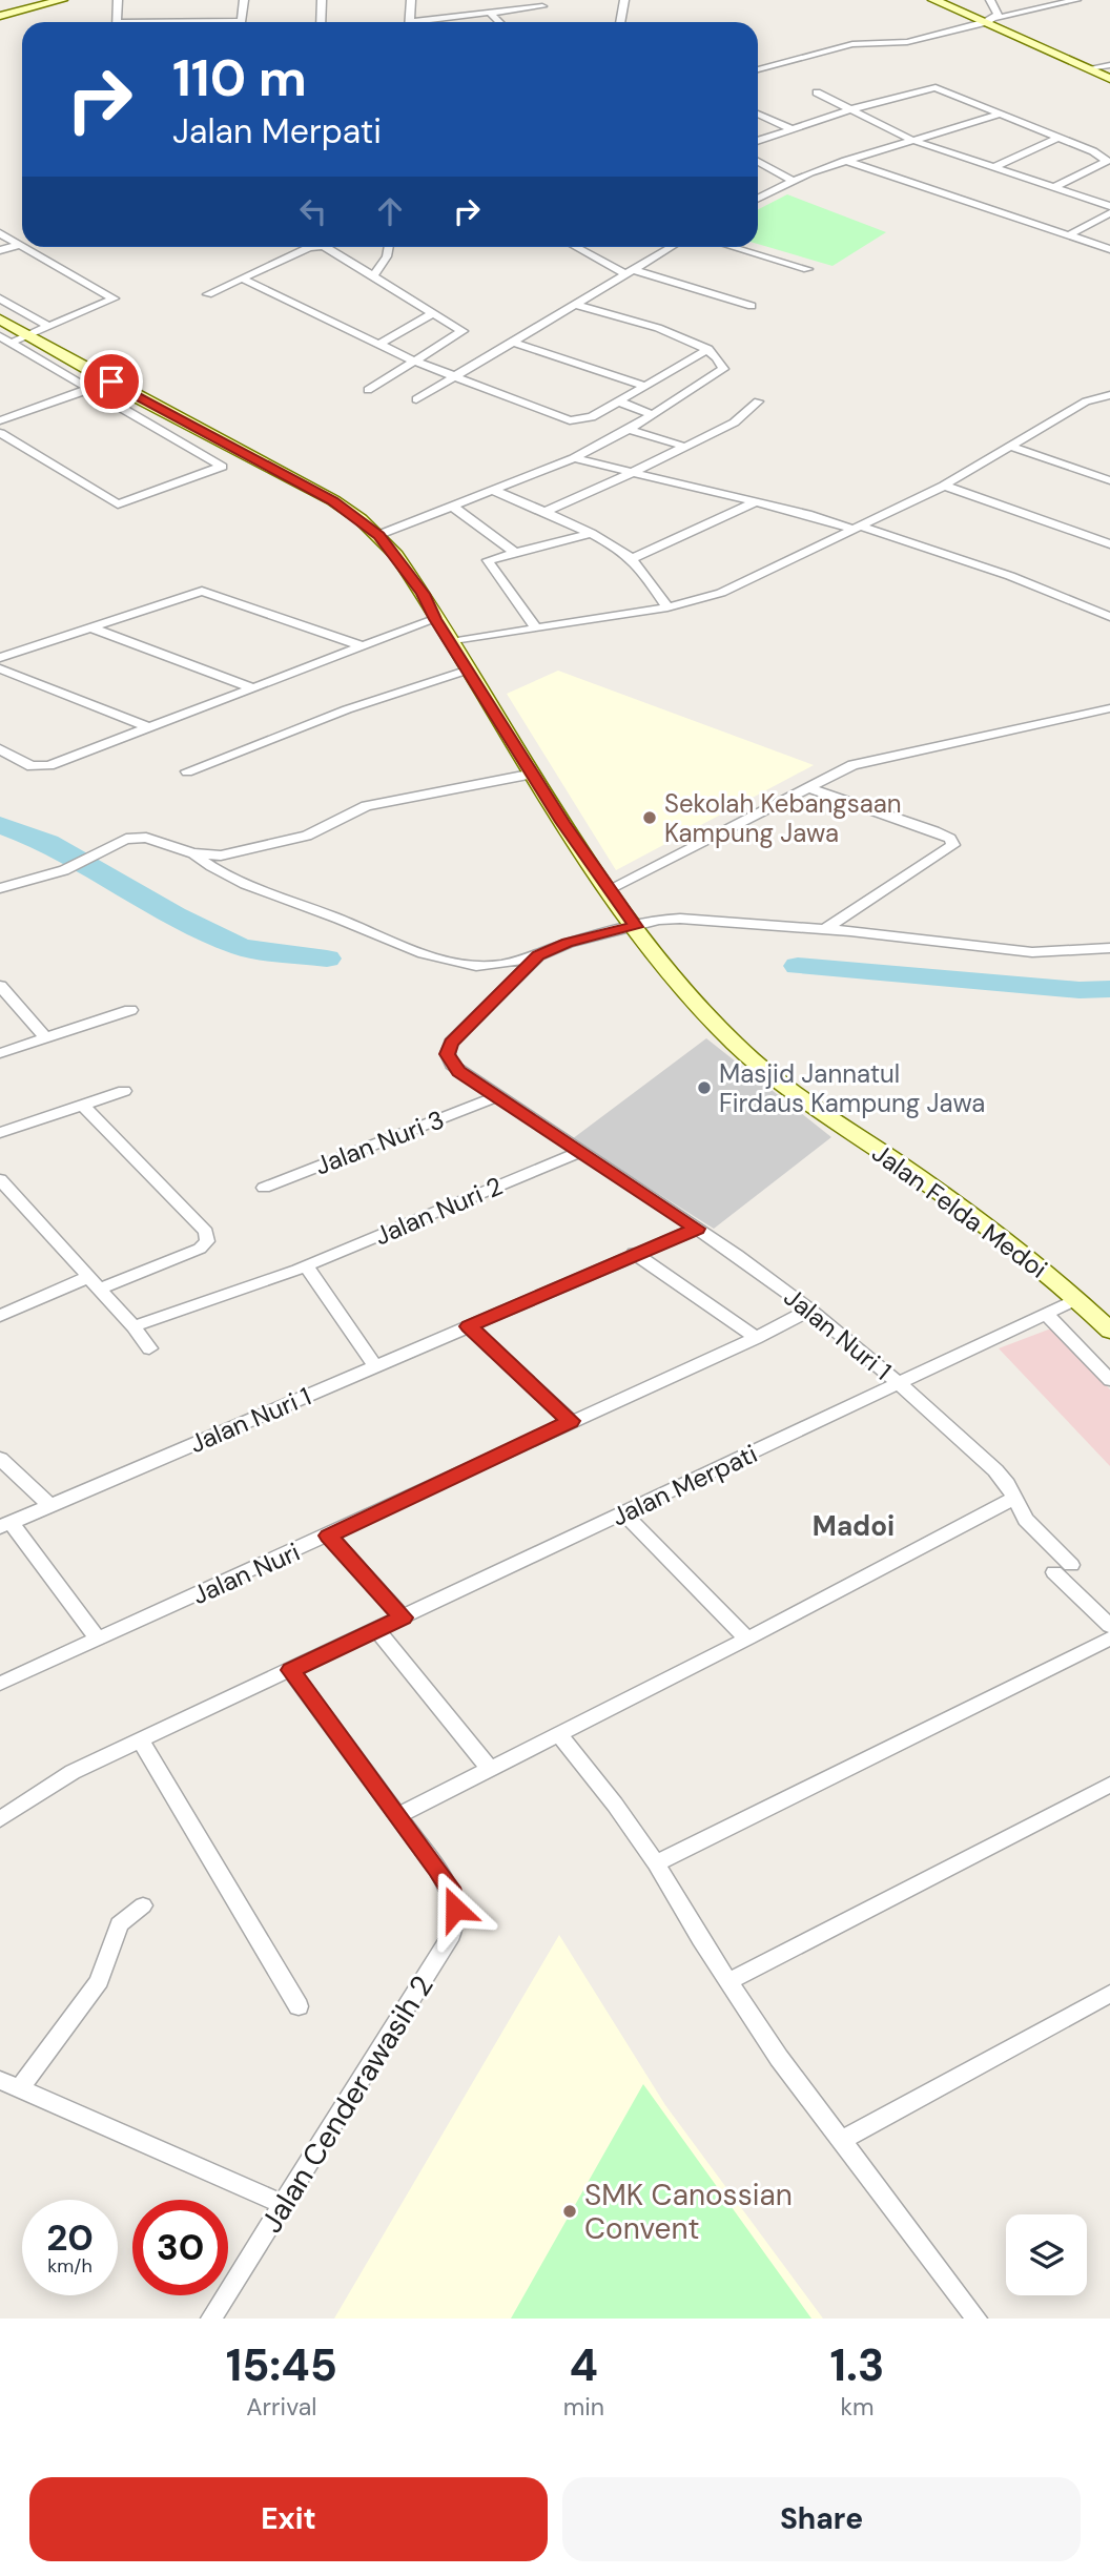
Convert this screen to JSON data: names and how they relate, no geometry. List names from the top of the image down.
{
  "streets": {
    "main road": ["Jalan Felda Medoi"],
    "street": [
      "Jalan Nuri 3",
      "Jalan Nuri 2",
      "Jalan Nuri 1",
      "Jalan Merpati",
      "Jalan Nuri",
      "Jalan Cenderawasih 2"
    ]
  },
  "crossings": [
    ["Jalan Felda Medoi", "Jalan Merpati"],
    ["Jalan Nuri 1", "Jalan Merpati"],
    ["Jalan Nuri 1", "Jalan Nuri"],
    ["Jalan Merpati", "Jalan Cenderawasih 2"]
  ],
  "districts": ["Madoi"],
  "places": ["Sekolah Kebangsaan Kampung Jawa", "Masjid Jannatul Firdaus Kampung Jawa", "SMK Canossian Convent"],
  "page": {
    "turn": ["110 m", "Jalan Merpati"],
    "speed": "20 km/h",
    "limit": "30",
    "eta": [
      "15:45",
      "Arrival",
      "4",
      "min",
      "1.3",
      "km"
    ],
    "buttons": ["Exit", "Share"]
  }
}
